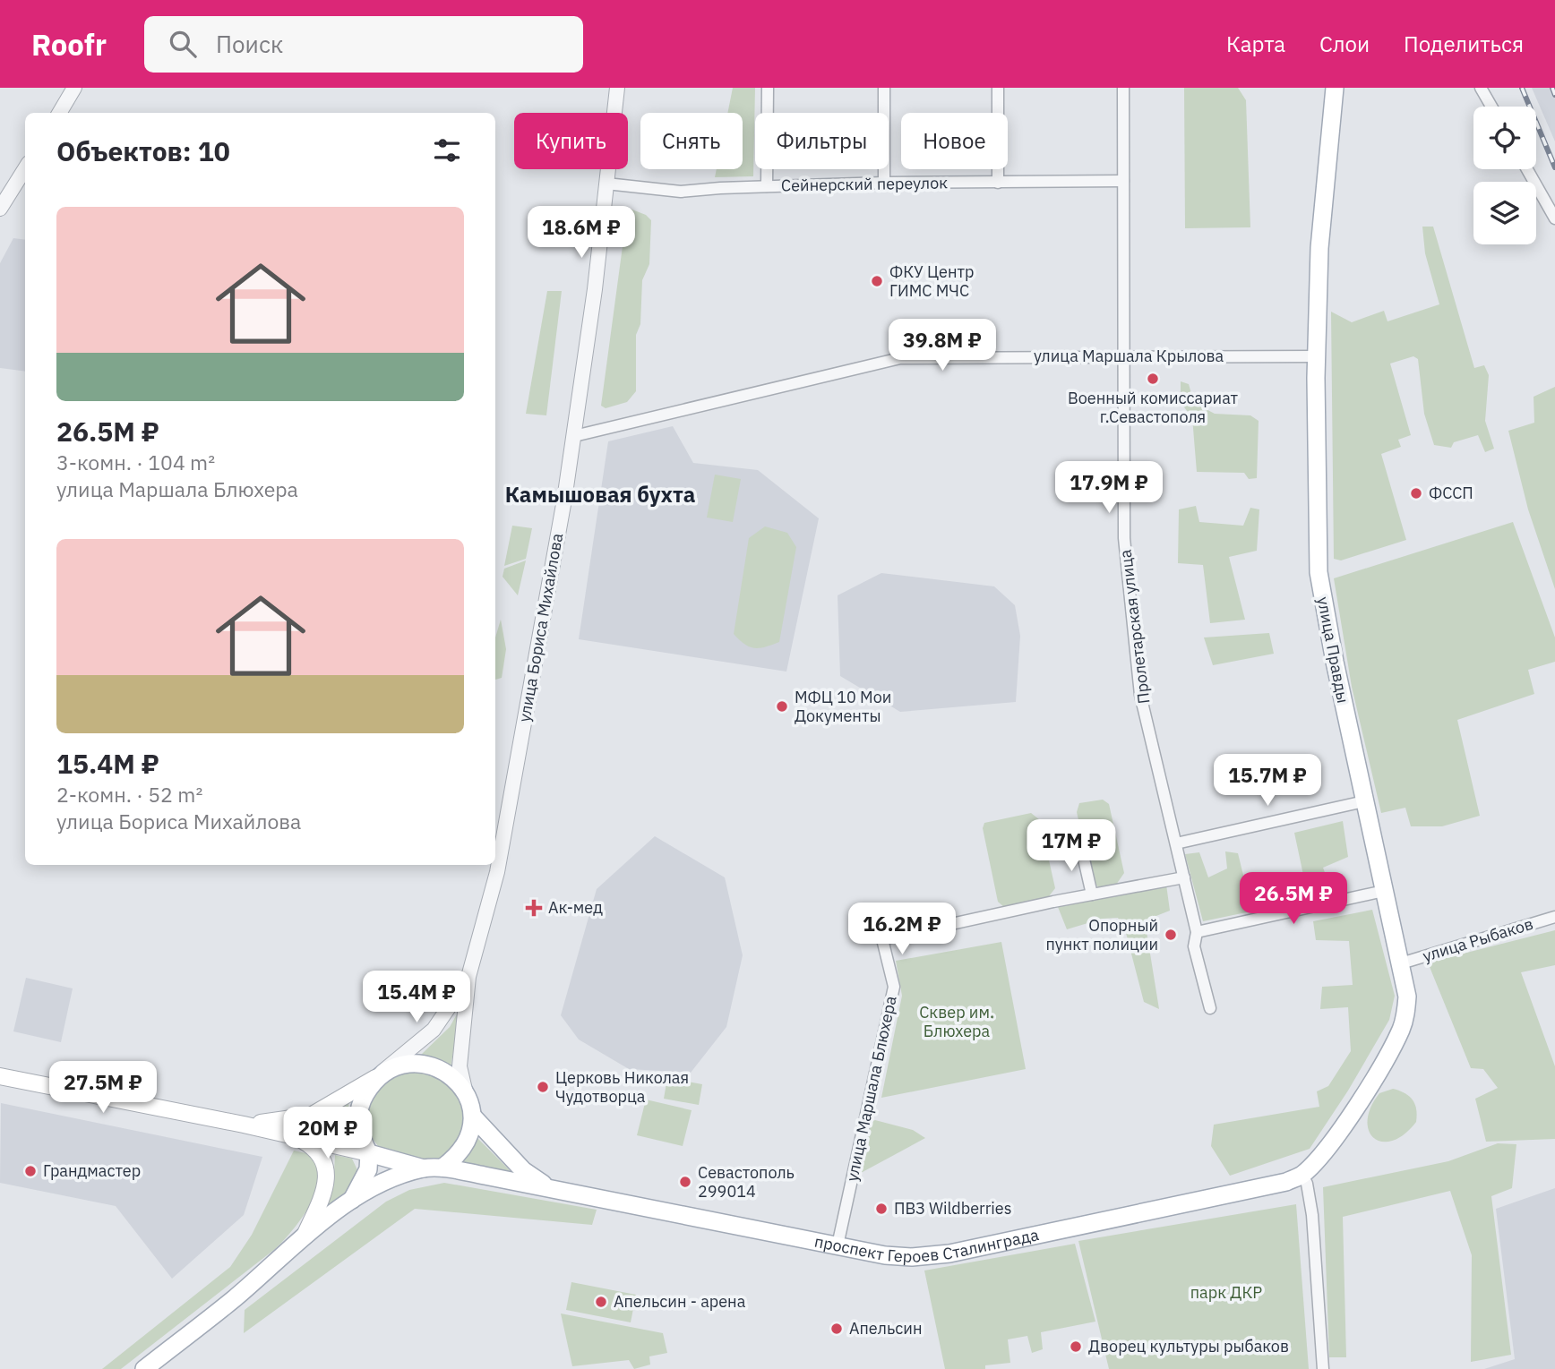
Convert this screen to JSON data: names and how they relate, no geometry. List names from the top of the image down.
{
  "streets": {
    "main road": ["улица Правды", "проспект Героев Сталинграда"],
    "street": [
      "Сейнерский переулок",
      "улица Маршала Крылова",
      "Пролетарская улица",
      "улица Бориса Михайлова",
      "улица Рыбаков",
      "улица Маршала Блюхера"
    ]
  },
  "crossings": [
    ["Сейнерский переулок", "Пролетарская улица"],
    ["Сейнерский переулок", "улица Бориса Михайлова"],
    ["улица Маршала Крылова", "Пролетарская улица"],
    ["улица Маршала Крылова", "улица Бориса Михайлова"],
    ["улица Маршала Крылова", "улица Правды"],
    ["Пролетарская улица", "улица Маршала Блюхера"],
    ["улица Бориса Михайлова", "проспект Героев Сталинграда"],
    ["улица Правды", "улица Рыбаков"],
    ["улица Правды", "проспект Героев Сталинграда"],
    ["улица Маршала Блюхера", "проспект Героев Сталинграда"]
  ],
  "districts": ["Камышовая бухта"],
  "parks": ["Сквер им. Блюхера", "парк ДКР"],
  "places": {
    "other": [
      "ФКУ Центр ГИМС МЧС",
      "Военный комиссариат г.Севастополя",
      "ФССП",
      "МФЦ 10 Мои Документы",
      "Опорный пункт полиции",
      "Церковь Николая Чудотворца",
      "Грандмастер",
      "Севастополь 299014",
      "ПВЗ Wildberries",
      "Апельсин - арена",
      "Апельсин",
      "Дворец культуры рыбаков"
    ],
    "health": ["Ак-мед"]
  },
  "page": {
    "header": "Roofr",
    "search": "Поиск",
    "nav": ["Карта", "Слои", "Поделиться"],
    "chip": [
      "Купить",
      "Снять",
      "Фильтры",
      "Новое"
    ],
    "heading": "Объектов: 10",
    "list": [
      {
        "name": "26.5M ₽",
        "note": "3-комн. · 104 m² · улица Маршала Блюхера"
      },
      {
        "name": "15.4M ₽",
        "note": "2-комн. · 52 m² · улица Бориса Михайлова"
      }
    ],
    "price": [
      "18.6M ₽",
      "39.8M ₽",
      "17.9M ₽",
      "15.7M ₽",
      "17M ₽",
      "26.5M ₽",
      "16.2M ₽",
      "15.4M ₽",
      "27.5M ₽",
      "20M ₽"
    ]
  }
}
